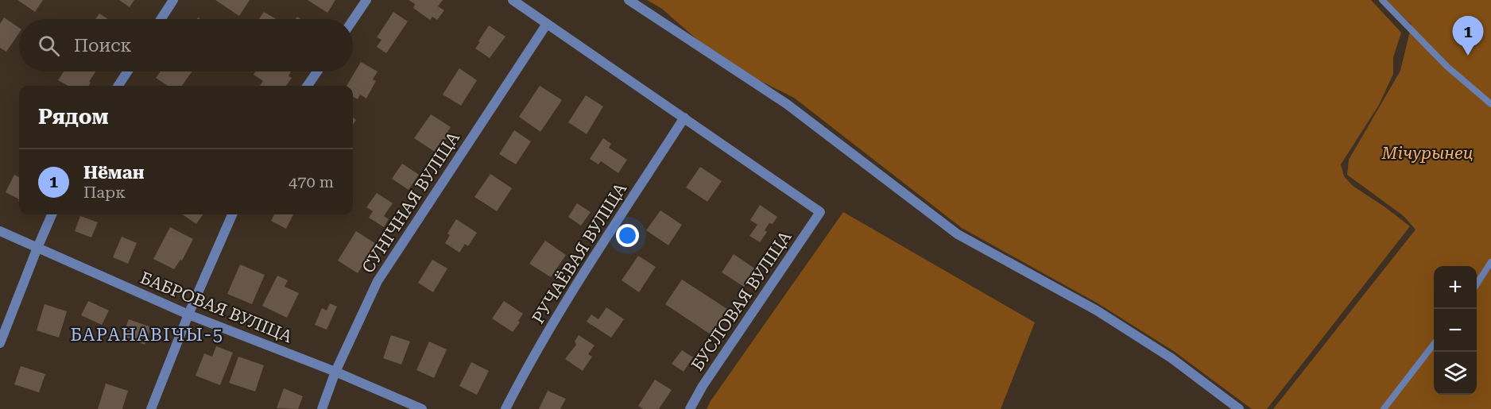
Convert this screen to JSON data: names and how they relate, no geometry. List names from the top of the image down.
{
  "streets": {
    "street": [
      "СУНІЧНАЯ ВУЛІЦА",
      "РУЧАЁВАЯ ВУЛІЦА",
      "БУСЛОВАЯ ВУЛІЦА",
      "БАБРОВАЯ ВУЛІЦА"
    ]
  },
  "crossings": [
    ["СУНІЧНАЯ ВУЛІЦА", "БАБРОВАЯ ВУЛІЦА"],
    ["РУЧАЁВАЯ ВУЛІЦА", "БУСЛОВАЯ ВУЛІЦА"]
  ],
  "districts": ["БАРАНАВІЧЫ-5"],
  "parks": ["Мічурынец"],
  "page": {
    "pins": "1",
    "search": "Поиск",
    "heading": "Рядом",
    "list": [
      {
        "mark": "1",
        "name": "Нёман",
        "note": "Парк",
        "value": "470 m"
      }
    ],
    "map_buttons": ["+", "−"]
  }
}
